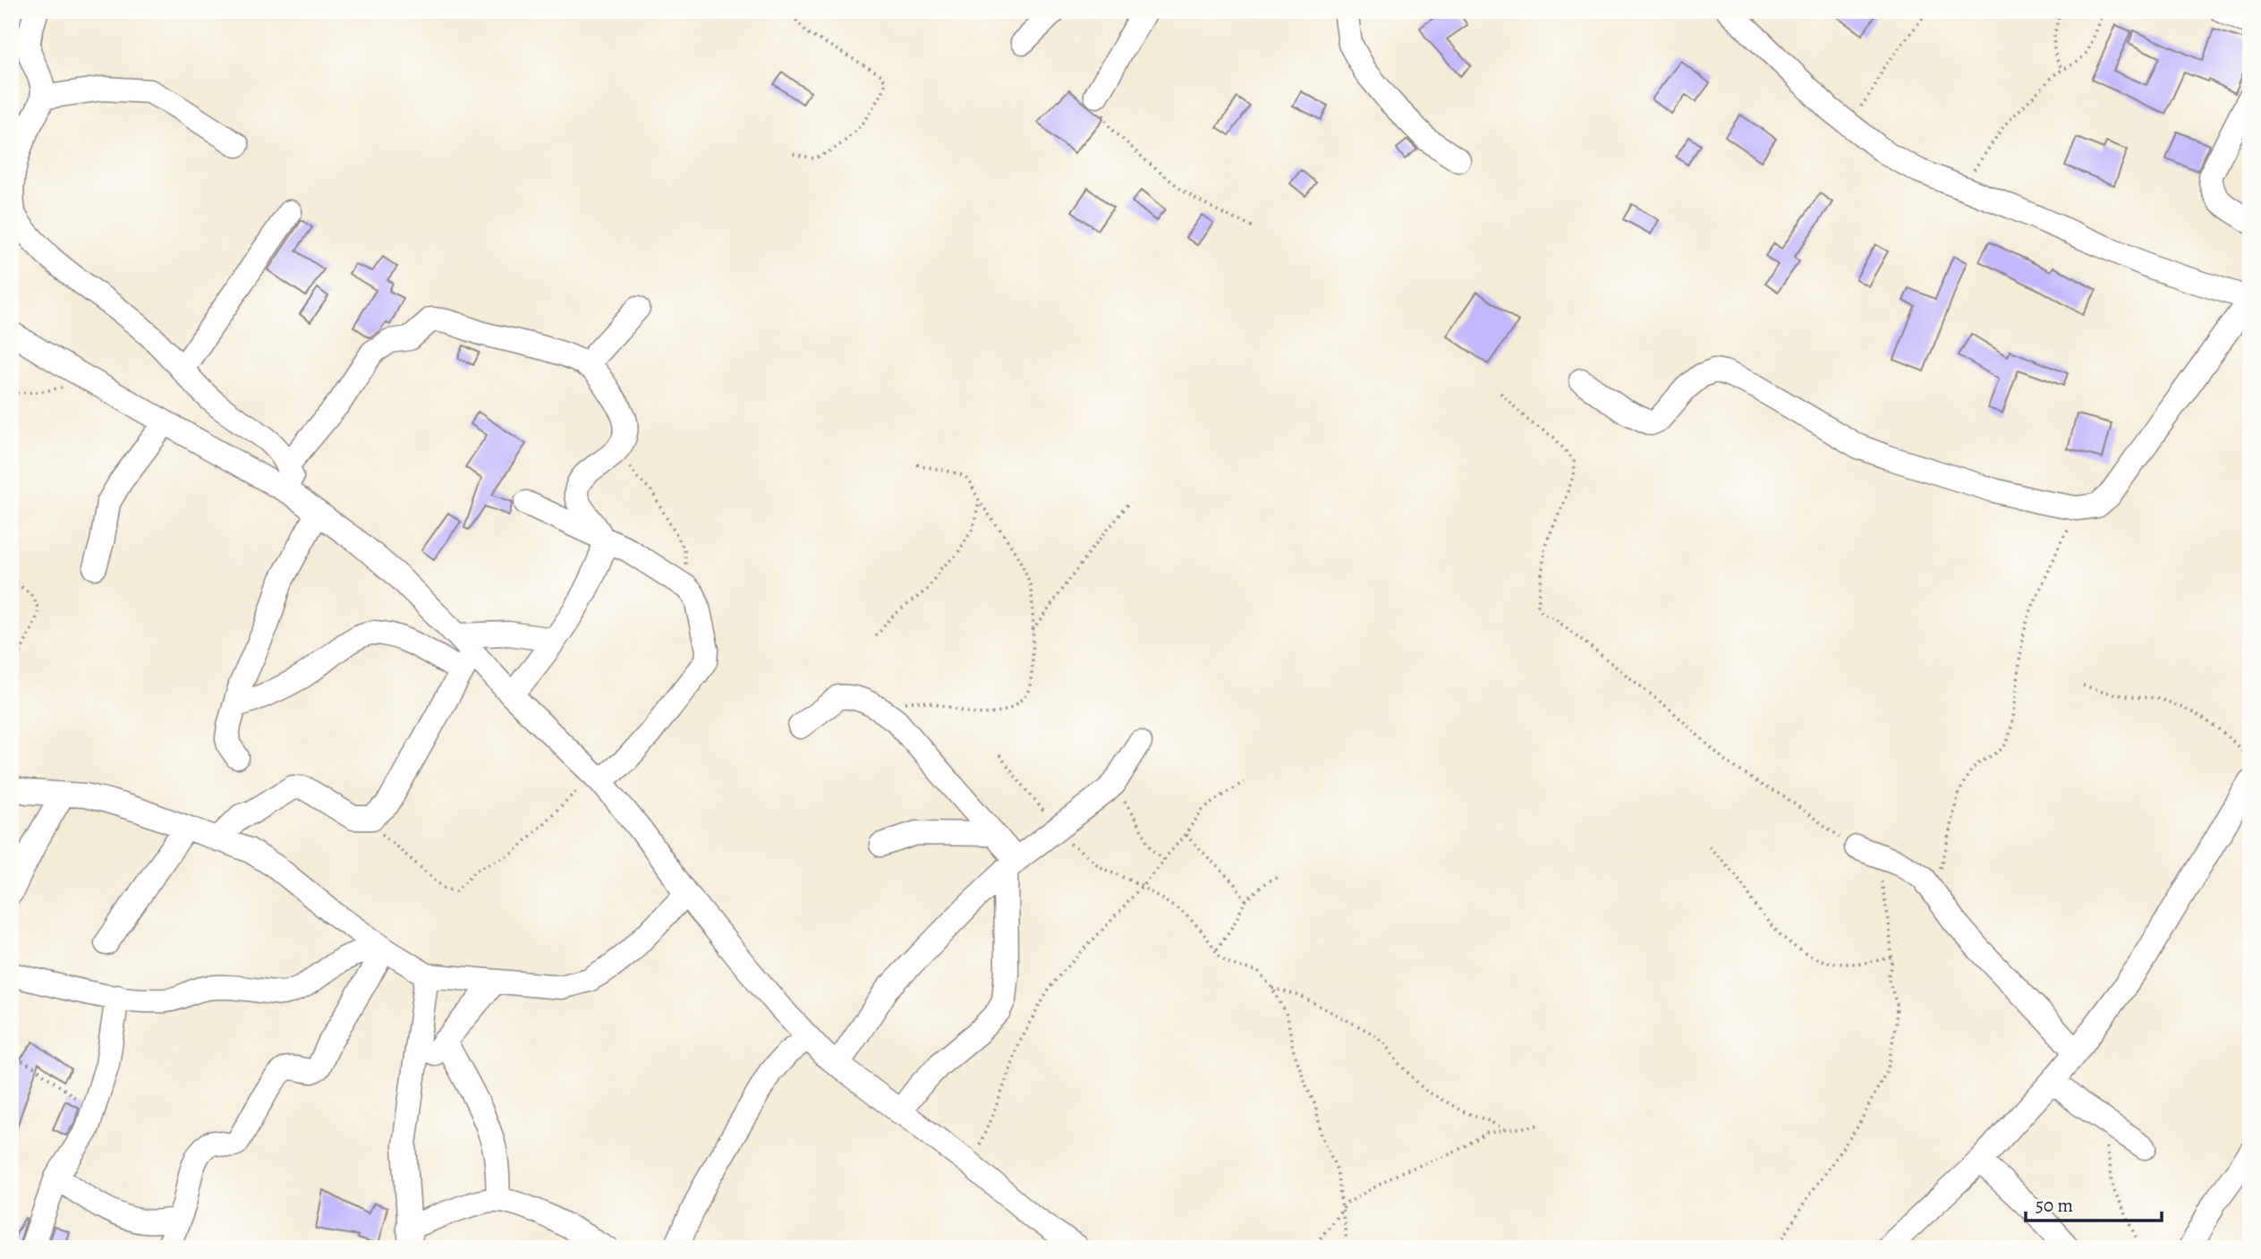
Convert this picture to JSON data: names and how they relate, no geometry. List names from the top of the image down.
{
  "scale_bar": "50 m"
}
